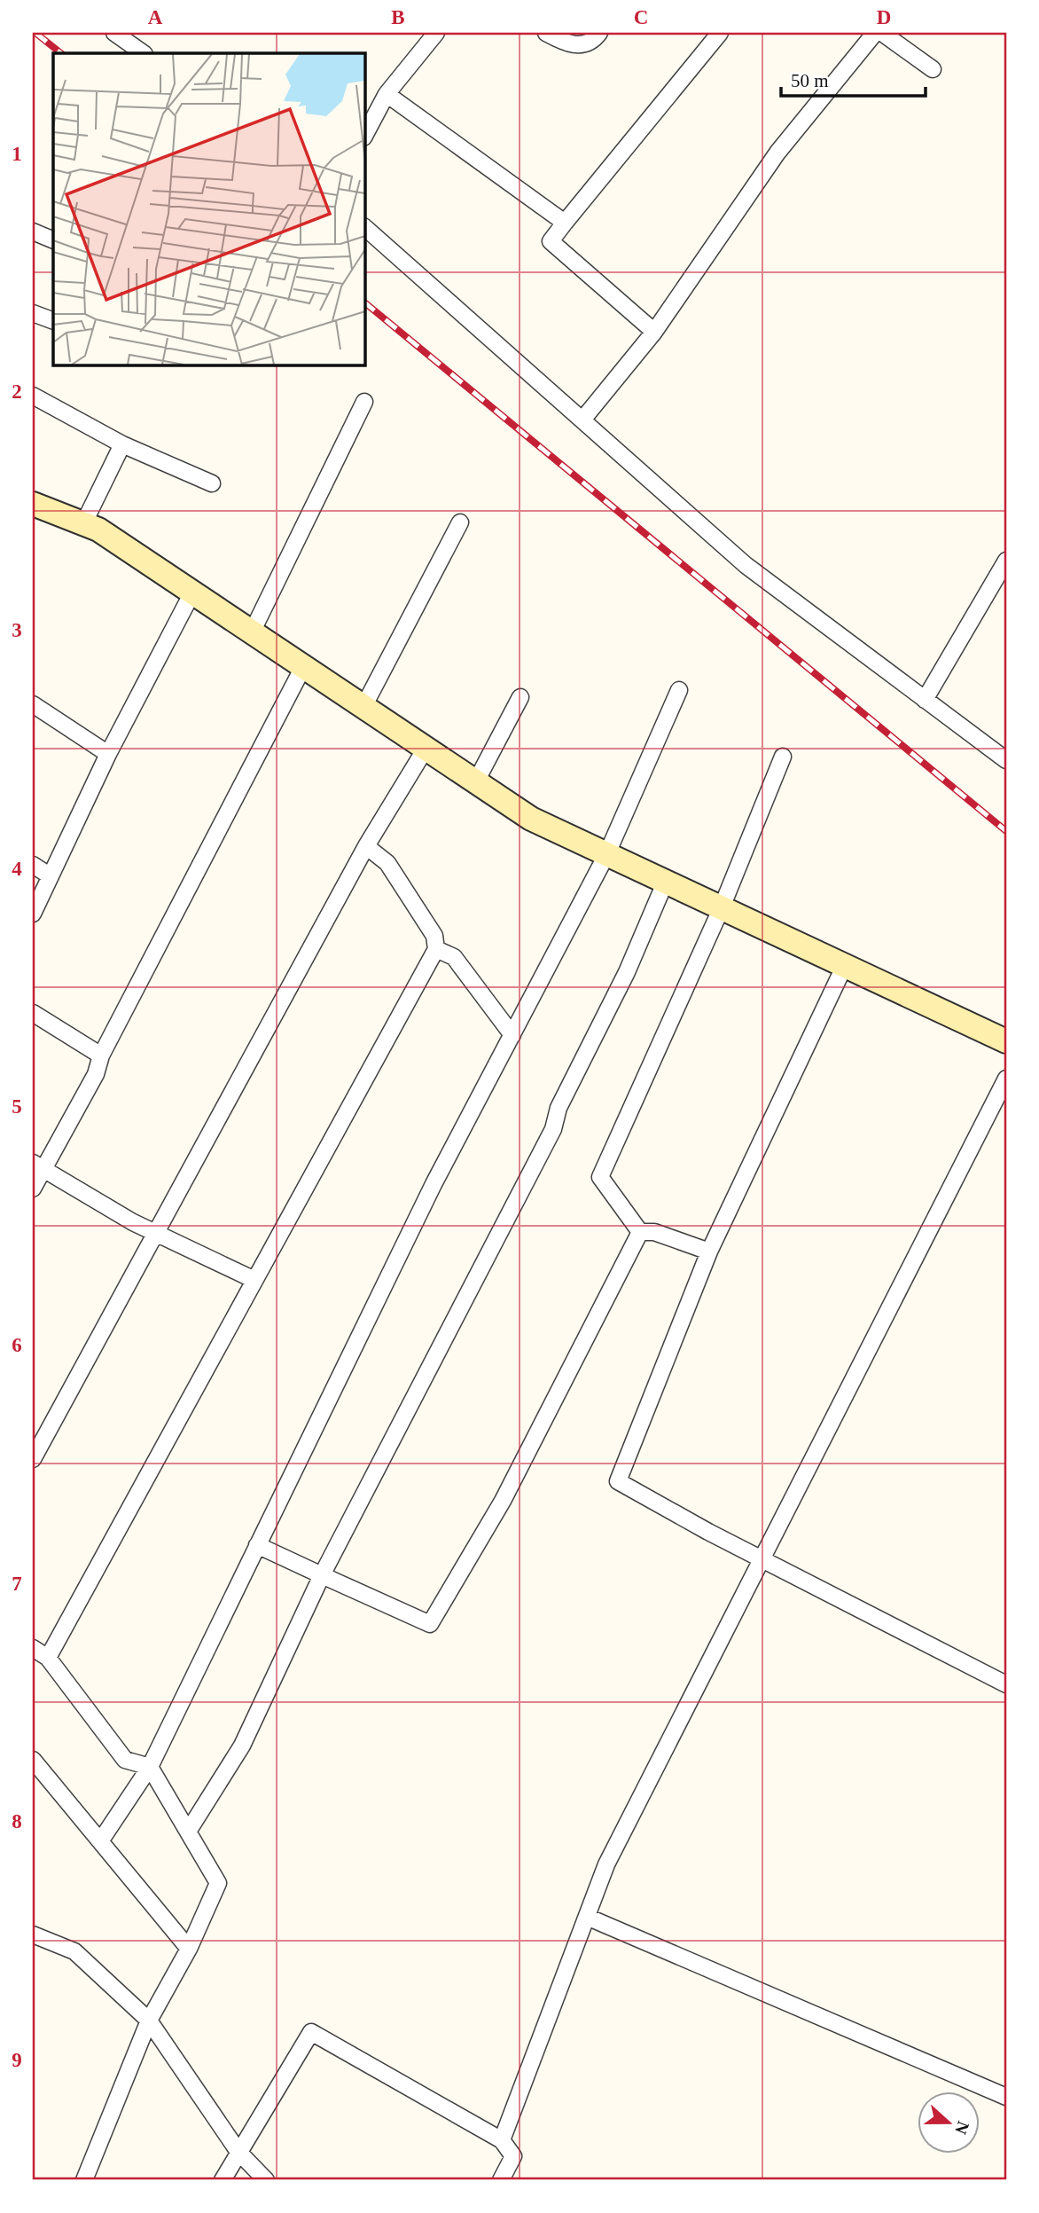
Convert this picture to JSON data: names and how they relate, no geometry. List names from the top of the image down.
{
  "scale_bar": "50 m",
  "north": "right",
  "grid": {
    "columns": [
      "A",
      "B",
      "C",
      "D"
    ],
    "rows": [
      "1",
      "2",
      "3",
      "4",
      "5",
      "6",
      "7",
      "8",
      "9"
    ]
  }
}
